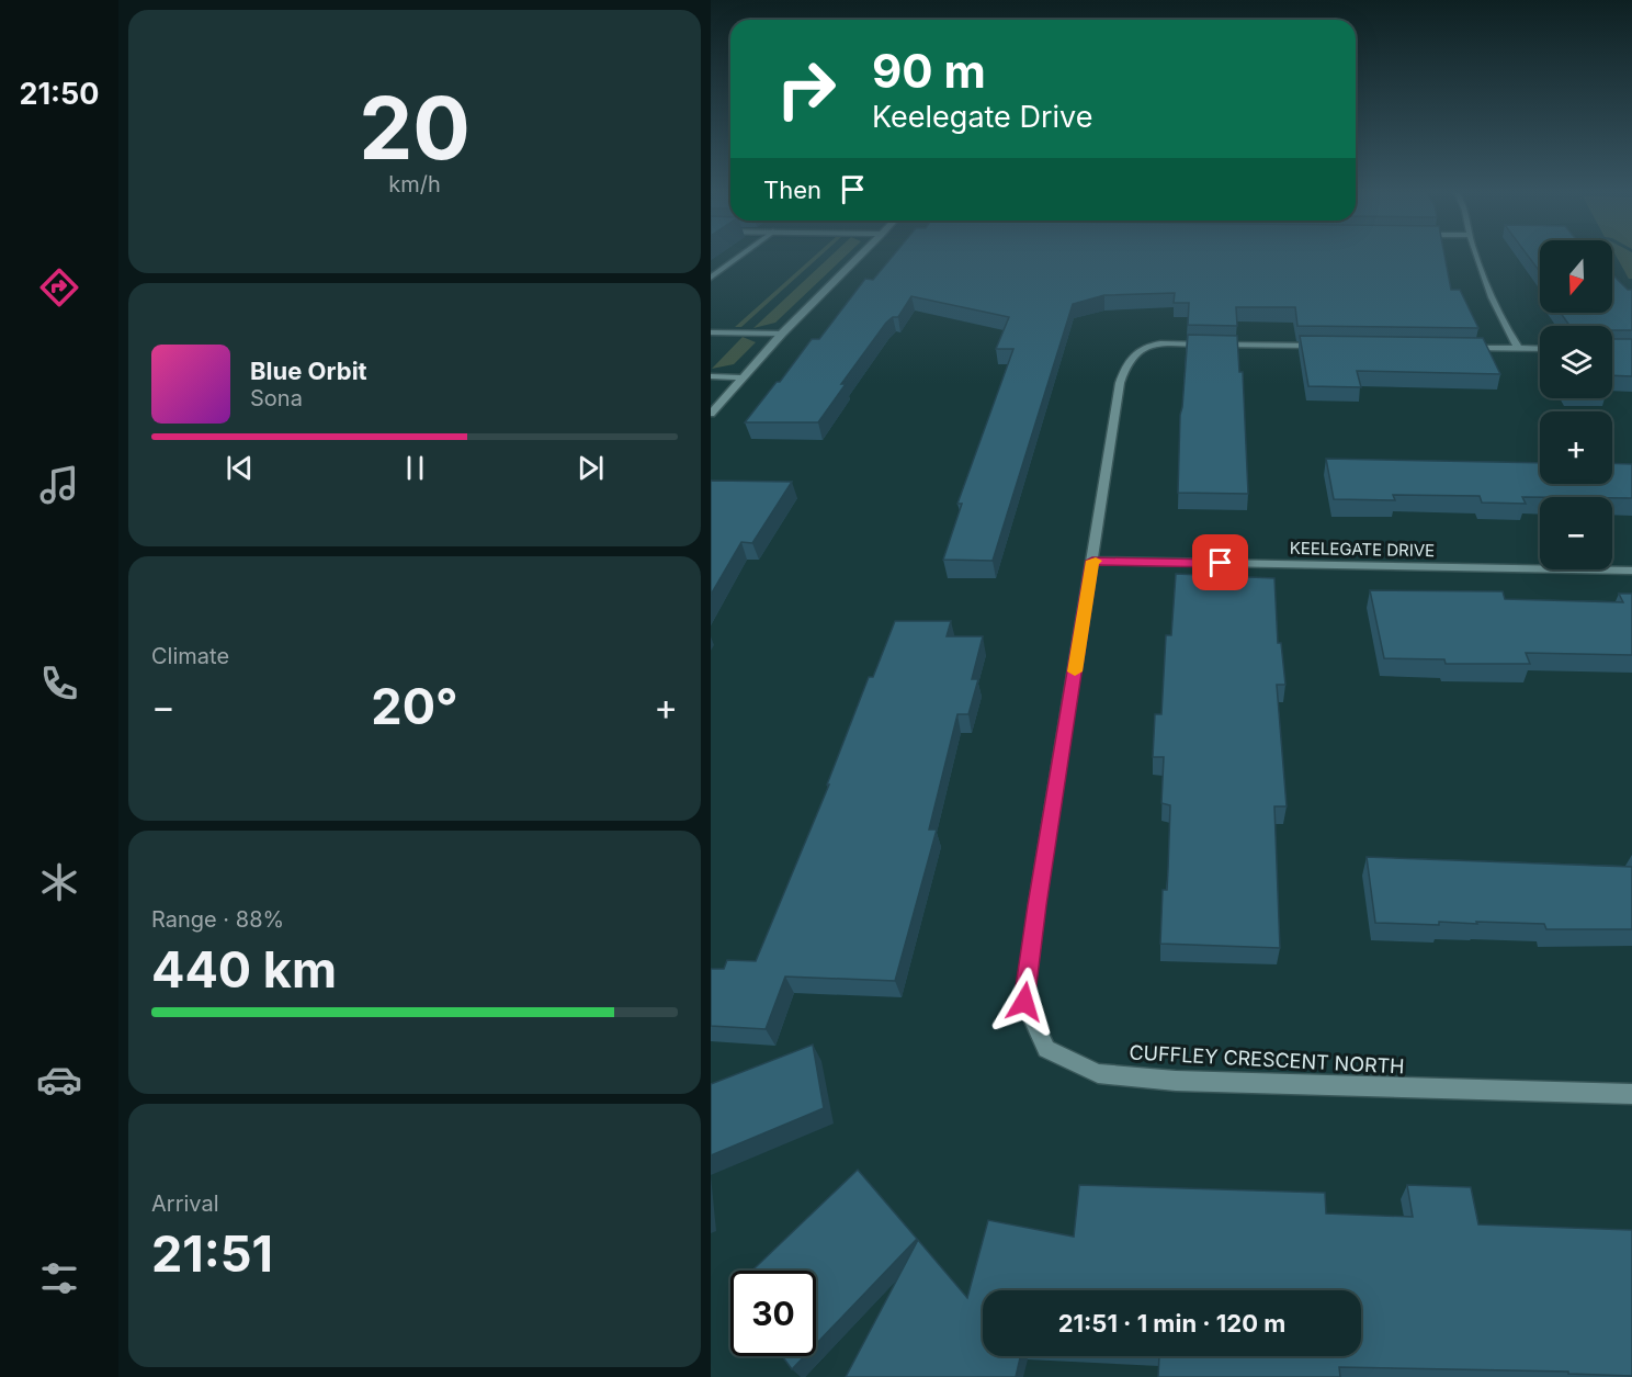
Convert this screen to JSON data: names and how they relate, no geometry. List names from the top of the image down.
{
  "streets": {
    "street": ["KEELEGATE DRIVE", "CUFFLEY CRESCENT NORTH"]
  },
  "crossings": [
    ["KEELEGATE DRIVE", "CUFFLEY CRESCENT NORTH"]
  ],
  "north": "bottom",
  "page": {
    "tabs": "21:50",
    "tile": [
      ["20", "km/h"],
      "Climate",
      ["Range · 88%", "440 km"],
      ["Arrival", "21:51"]
    ],
    "turn": ["90 m", "Keelegate Drive"],
    "then": "Then",
    "map_buttons": ["+", "−"],
    "song": ["Blue Orbit", "Sona"],
    "heat": ["−", "20°", "+"],
    "limit": "30",
    "trip": "21:51 · 1 min · 120 m"
  }
}
